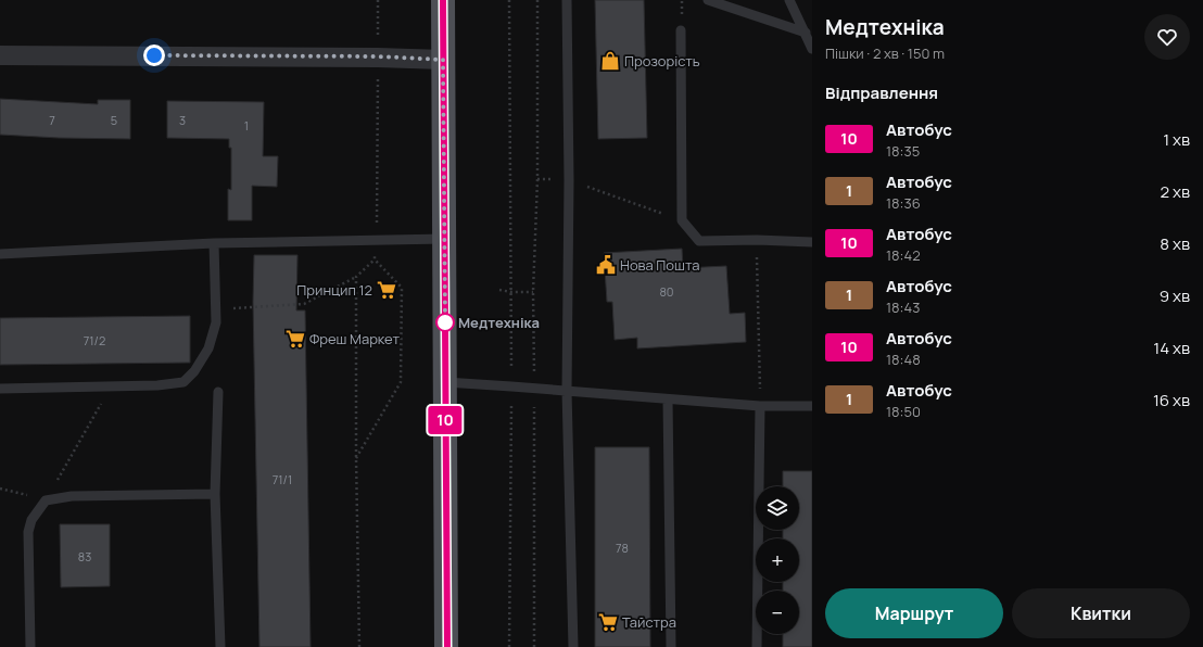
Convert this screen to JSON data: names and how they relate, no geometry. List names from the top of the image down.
{
  "places": {
    "shop": ["Прозорість"],
    "public building": ["Нова Пошта"],
    "supermarket": ["Принцип 12", "Фреш Маркет", "Тайстра"],
    "other": ["Медтехніка"]
  },
  "lines": ["bus line 10"],
  "house_numbers": [
    "7",
    "5",
    "3",
    "1",
    "80",
    "71/2",
    "71/1",
    "78",
    "83"
  ],
  "page": {
    "on_map": "10",
    "heading": [
      ["Медтехніка", "Пішки · 2 хв · 150 m"],
      "Відправлення"
    ],
    "list": [
      {
        "mark": "10",
        "name": "Автобус",
        "note": "18:35",
        "value": "1 хв"
      },
      {
        "mark": "1",
        "name": "Автобус",
        "note": "18:36",
        "value": "2 хв"
      },
      {
        "mark": "10",
        "name": "Автобус",
        "note": "18:42",
        "value": "8 хв"
      },
      {
        "mark": "1",
        "name": "Автобус",
        "note": "18:43",
        "value": "9 хв"
      },
      {
        "mark": "10",
        "name": "Автобус",
        "note": "18:48",
        "value": "14 хв"
      },
      {
        "mark": "1",
        "name": "Автобус",
        "note": "18:50",
        "value": "16 хв"
      }
    ],
    "map_buttons": ["+", "−"],
    "buttons": ["Маршрут", "Квитки"]
  }
}
